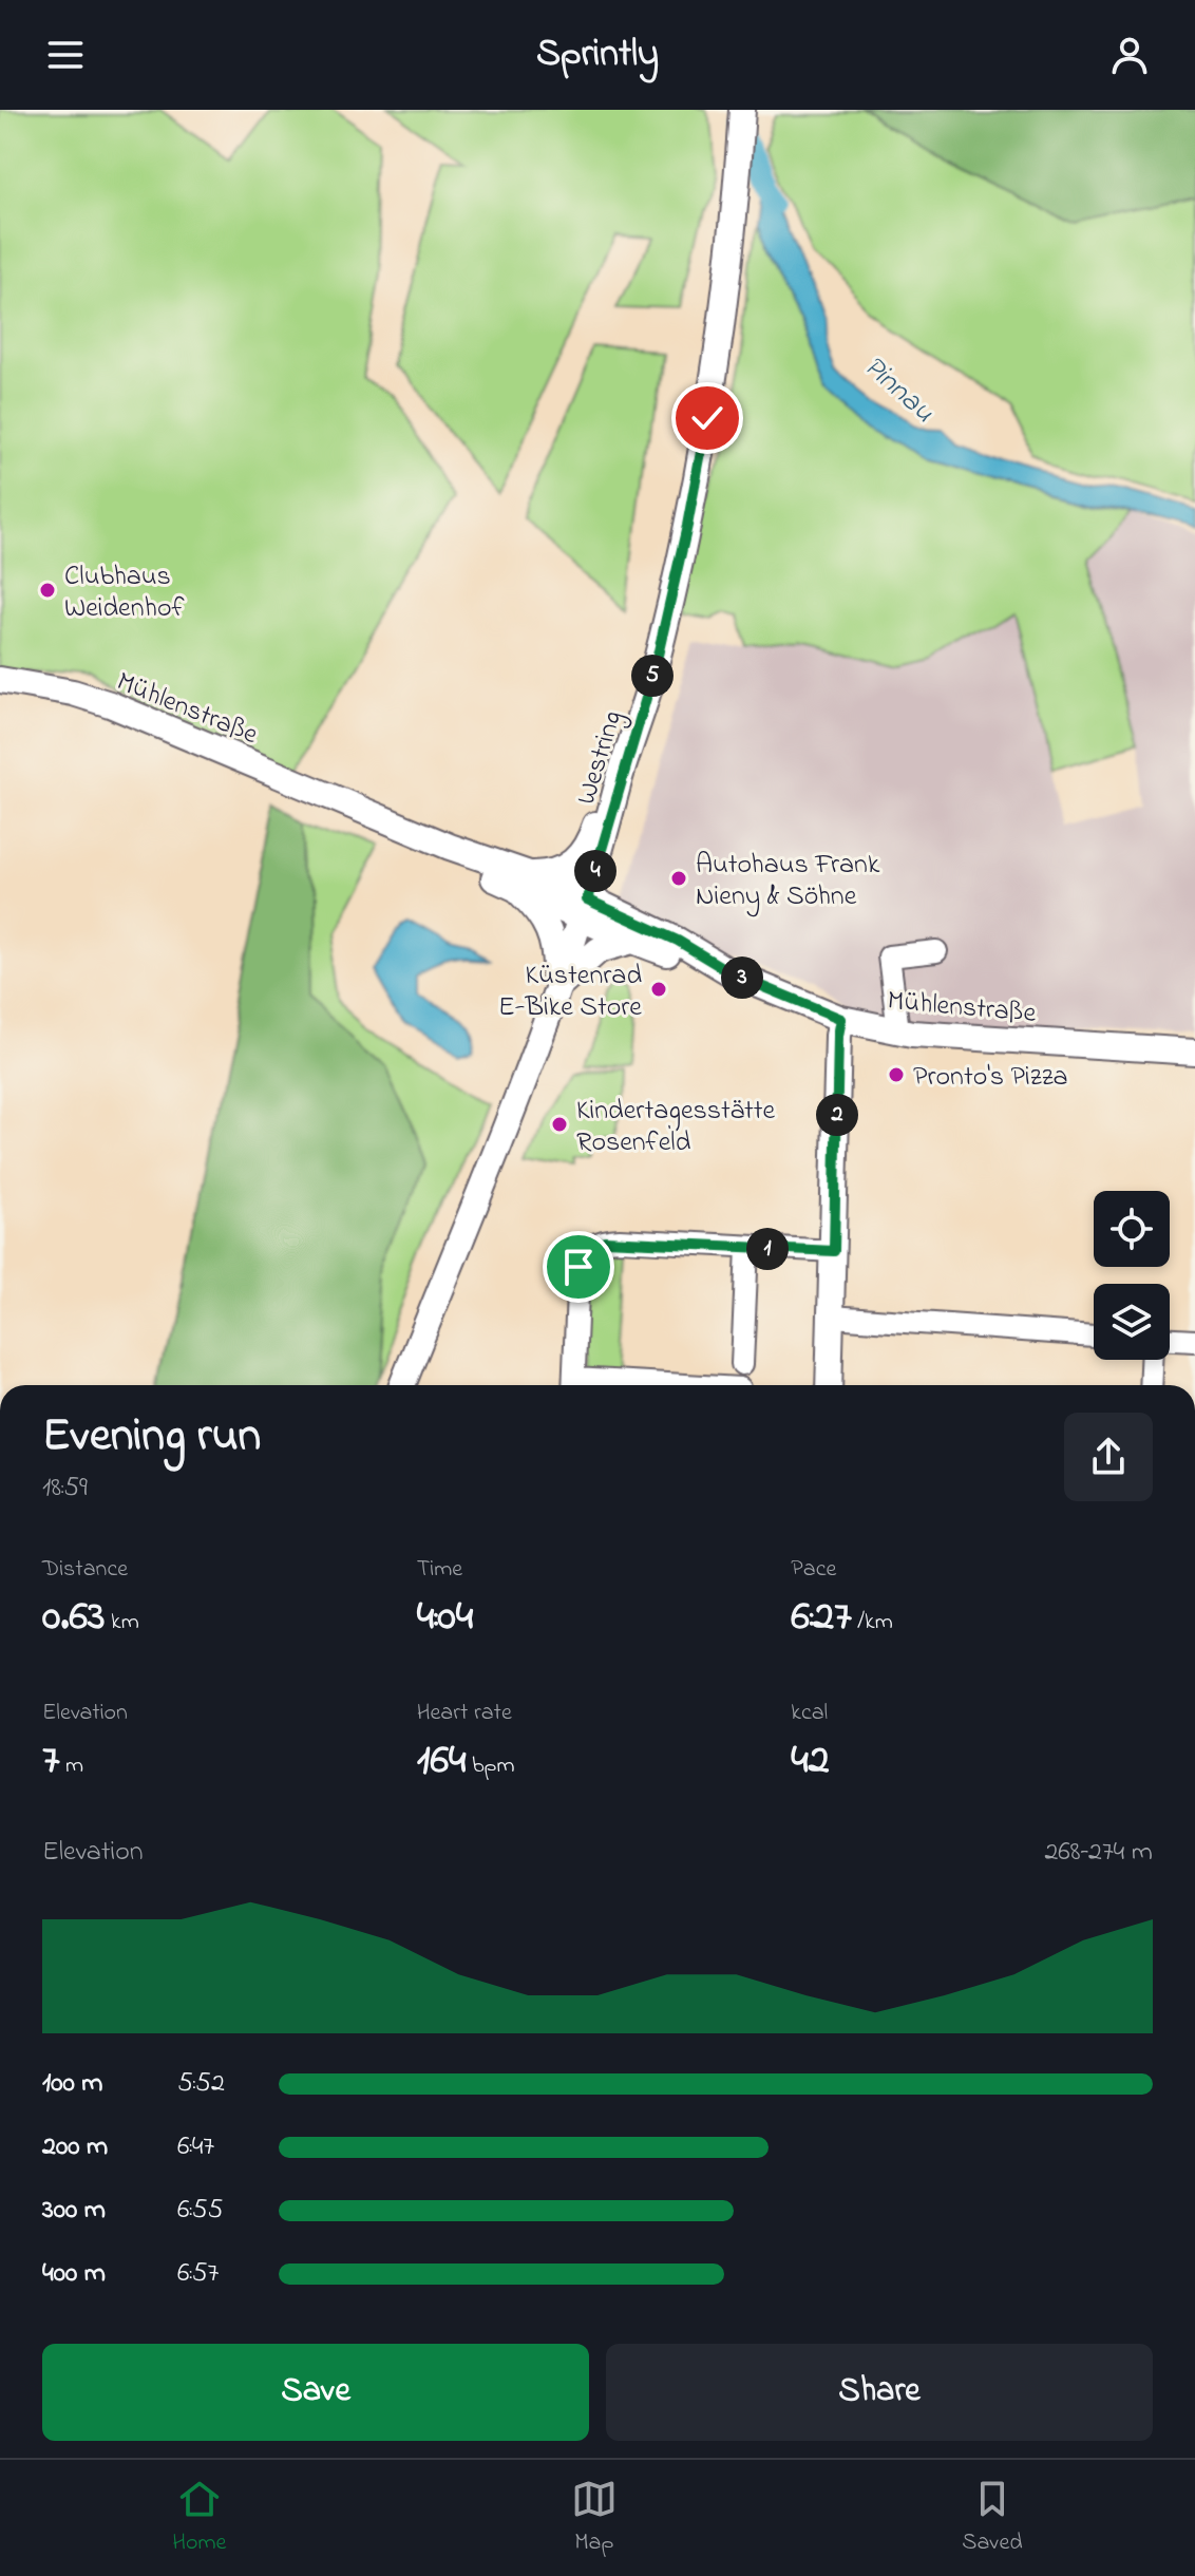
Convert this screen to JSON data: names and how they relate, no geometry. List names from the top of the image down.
{
  "streets": {
    "main road": ["Mühlenstraße", "Westring"]
  },
  "crossings": [
    ["Mühlenstraße", "Westring"]
  ],
  "water": ["Pinnau"],
  "places": [
    "Clubhaus Weidenhof",
    "Autohaus Frank Nieny & Söhne",
    "Küstenrad E-Bike Store",
    "Pronto's Pizza",
    "Kindertagesstätte Rosenfeld"
  ],
  "page": {
    "header": "Sprintly",
    "pins": [
      "5",
      "4",
      "3",
      "2",
      "1"
    ],
    "heading": ["Evening run", "18:59"],
    "stats": [
      ["Distance", "0.63 km"],
      ["Time", "4:04"],
      ["Pace", "6:27 /km"],
      ["Elevation", "7 m"],
      ["Heart rate", "164 bpm"],
      ["kcal", "42"]
    ],
    "chart": ["Elevation", "268–274 m"],
    "list": [
      {
        "name": "100 m",
        "note": "5:52"
      },
      {
        "name": "200 m",
        "note": "6:47"
      },
      {
        "name": "300 m",
        "note": "6:55"
      },
      {
        "name": "400 m",
        "note": "6:57"
      }
    ],
    "buttons": ["Save", "Share"],
    "tabs": ["Home", "Map", "Saved"]
  }
}
